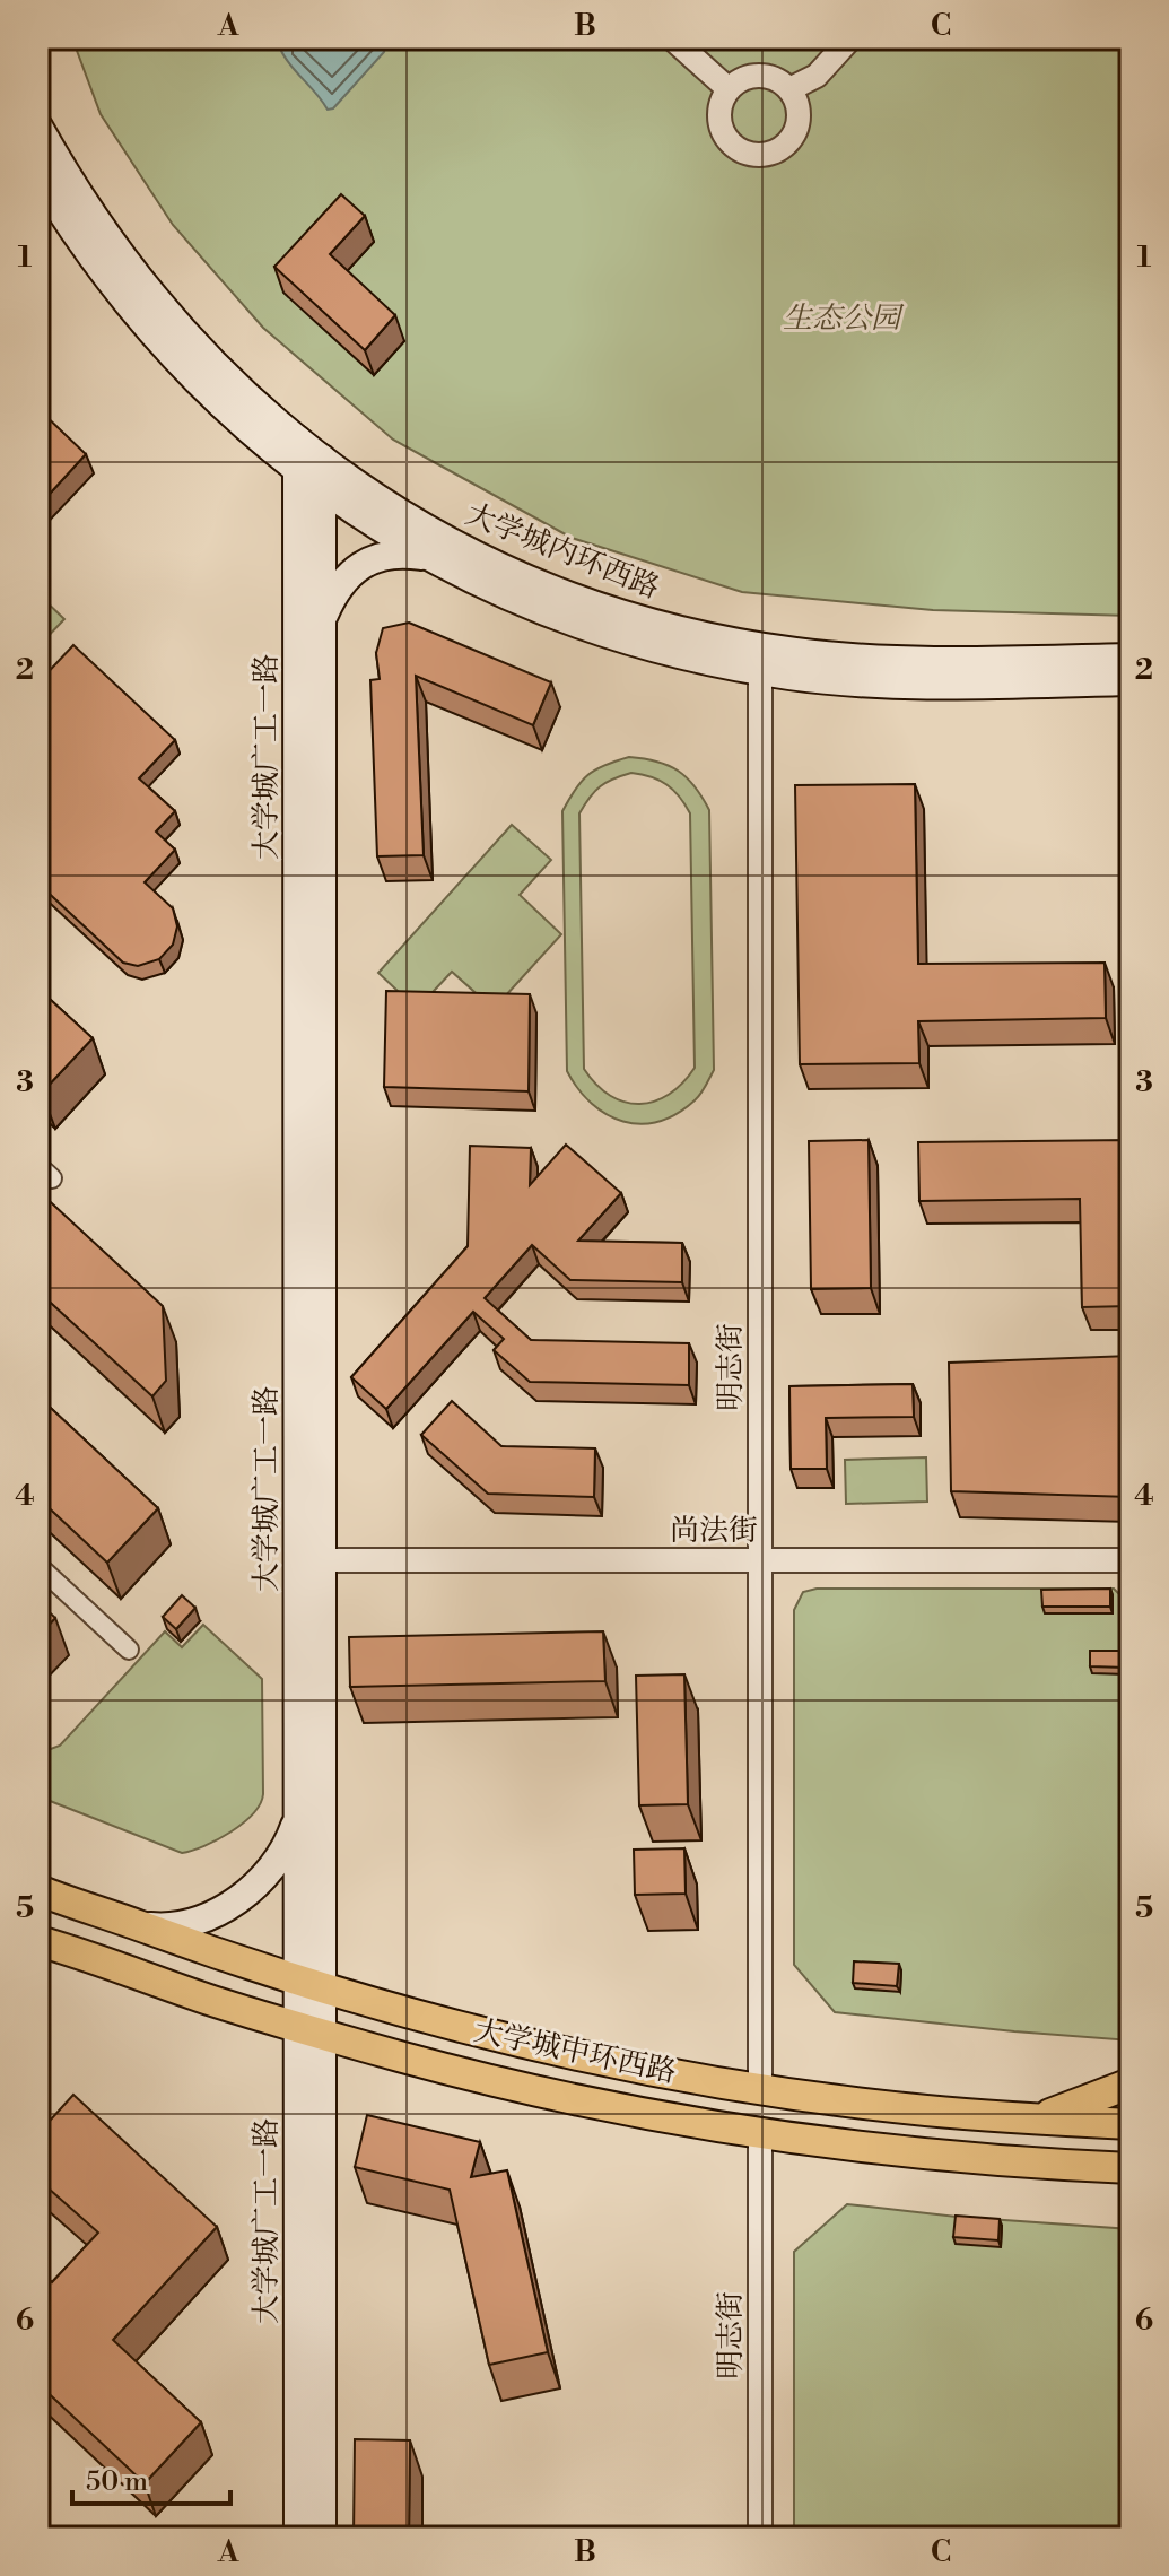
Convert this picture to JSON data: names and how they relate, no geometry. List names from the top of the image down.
{
  "streets": {
    "main road": ["大学城内环西路", "大学城广工一路", "大学城中环西路"],
    "street": ["明志街", "尚法街"]
  },
  "crossings": [
    ["大学城内环西路", "大学城广工一路"],
    ["大学城内环西路", "明志街"],
    ["大学城广工一路", "尚法街"],
    ["大学城广工一路", "大学城中环西路"],
    ["明志街", "尚法街"],
    ["明志街", "大学城中环西路"]
  ],
  "parks": ["生态公园"],
  "scale_bar": "50 m",
  "grid": {
    "columns": ["A", "B", "C"],
    "rows": [
      "1",
      "2",
      "3",
      "4",
      "5",
      "6"
    ]
  }
}
